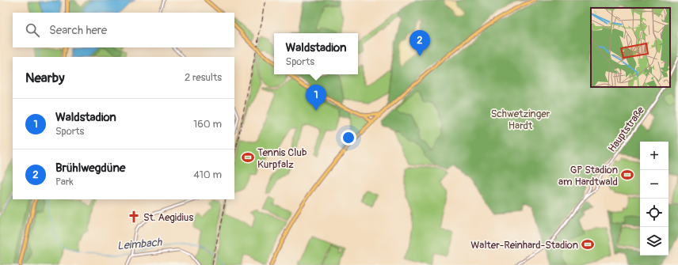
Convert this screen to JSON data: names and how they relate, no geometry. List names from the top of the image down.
{
  "streets": {
    "street": ["Hauptstraße"]
  },
  "water": ["Leimbach"],
  "parks": ["Schwetzinger Hardt"],
  "places": {
    "sports": ["Tennis Club Kurpfalz", "GP Stadion am Hardtwald", "Walter-Reinhard-Stadion"],
    "church": ["St. Aegidius"]
  },
  "page": {
    "search": "Search here",
    "pins": ["2", "1"],
    "popup": ["Waldstadion", "Sports"],
    "heading": ["Nearby", "2 results"],
    "list": [
      {
        "mark": "1",
        "name": "Waldstadion",
        "note": "Sports",
        "value": "160 m"
      },
      {
        "mark": "2",
        "name": "Brühlwegdüne",
        "note": "Park",
        "value": "410 m"
      }
    ],
    "map_buttons": ["+", "−"]
  }
}
